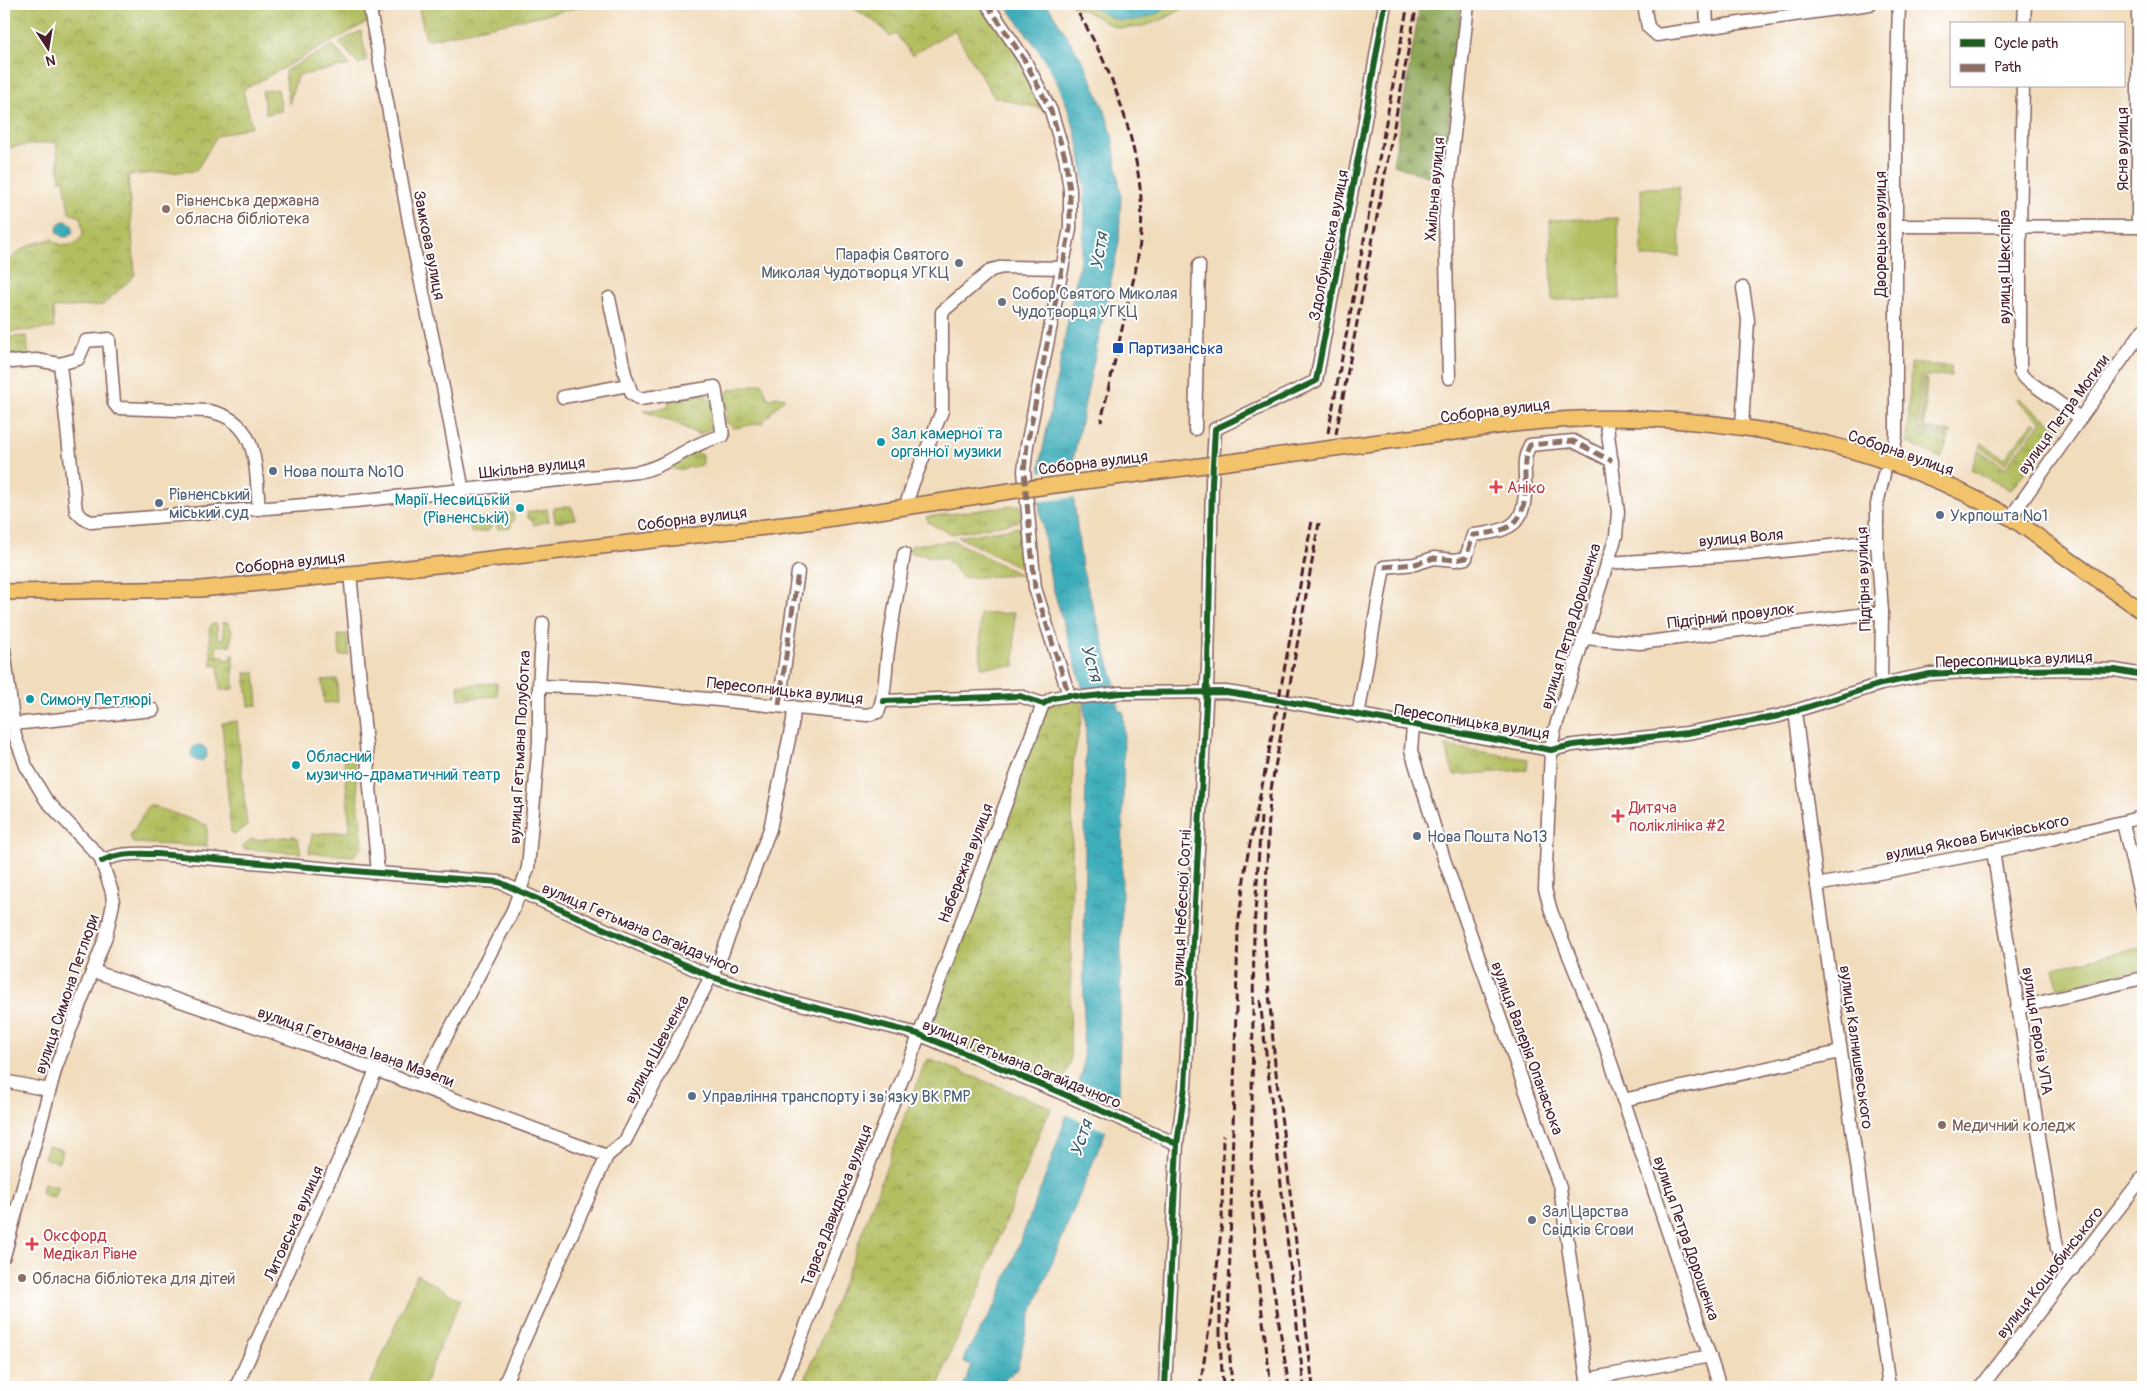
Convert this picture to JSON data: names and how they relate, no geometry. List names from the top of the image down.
{
  "streets": {
    "main road": ["Соборна вулиця"],
    "street": [
      "Ясна вулиця",
      "Хмільна вулиця",
      "Дворецька вулиця",
      "Замкова вулиця",
      "Здолбунівська вулиця",
      "вулиця Шекспіра",
      "вулиця Петра Могили",
      "Шкільна вулиця",
      "вулиця Воля",
      "Підгірна вулиця",
      "Підгірний провулок",
      "вулиця Петра Дорошенка",
      "Пересопницька вулиця",
      "вулиця Гетьмана Полуботка",
      "вулиця Якова Бичківського",
      "Набережна вулиця",
      "вулиця Небесної Сотні",
      "вулиця Гетьмана Сагайдачного",
      "вулиця Симона Петлюри",
      "вулиця Героїв УПА",
      "вулиця Гетьмана Івана Мазепи",
      "вулиця Калнишевського",
      "вулиця Валерія Опанасюка",
      "вулиця Шевченка",
      "Тараса Давидюка вулиця",
      "Литовська вулиця",
      "вулиця Коцюбинського"
    ]
  },
  "crossings": [
    ["Дворецька вулиця", "Соборна вулиця"],
    ["Дворецька вулиця", "Підгірна вулиця"],
    ["Замкова вулиця", "Шкільна вулиця"],
    ["Здолбунівська вулиця", "вулиця Небесної Сотні"],
    ["вулиця Шекспіра", "вулиця Петра Могили"],
    ["Соборна вулиця", "вулиця Петра Могили"],
    ["Соборна вулиця", "Підгірна вулиця"],
    ["Соборна вулиця", "вулиця Петра Дорошенка"],
    ["вулиця Воля", "Підгірна вулиця"],
    ["вулиця Воля", "вулиця Петра Дорошенка"],
    ["Підгірна вулиця", "Підгірний провулок"],
    ["Підгірна вулиця", "Пересопницька вулиця"],
    ["Підгірний провулок", "вулиця Петра Дорошенка"],
    ["вулиця Петра Дорошенка", "Пересопницька вулиця"],
    ["Пересопницька вулиця", "вулиця Гетьмана Полуботка"],
    ["Пересопницька вулиця", "Набережна вулиця"],
    ["Пересопницька вулиця", "вулиця Небесної Сотні"],
    ["Пересопницька вулиця", "вулиця Калнишевського"],
    ["Пересопницька вулиця", "вулиця Валерія Опанасюка"],
    ["Пересопницька вулиця", "вулиця Шевченка"],
    ["вулиця Гетьмана Полуботка", "вулиця Гетьмана Сагайдачного"],
    ["вулиця Гетьмана Полуботка", "вулиця Гетьмана Івана Мазепи"],
    ["вулиця Якова Бичківського", "вулиця Героїв УПА"],
    ["вулиця Якова Бичківського", "вулиця Калнишевського"],
    ["Набережна вулиця", "вулиця Гетьмана Сагайдачного"],
    ["Набережна вулиця", "Тараса Давидюка вулиця"],
    ["вулиця Небесної Сотні", "вулиця Гетьмана Сагайдачного"],
    ["вулиця Гетьмана Сагайдачного", "вулиця Симона Петлюри"],
    ["вулиця Гетьмана Сагайдачного", "вулиця Шевченка"],
    ["вулиця Гетьмана Сагайдачного", "Тараса Давидюка вулиця"],
    ["вулиця Симона Петлюри", "вулиця Гетьмана Івана Мазепи"],
    ["вулиця Героїв УПА", "вулиця Коцюбинського"],
    ["вулиця Гетьмана Івана Мазепи", "вулиця Шевченка"],
    ["вулиця Гетьмана Івана Мазепи", "Литовська вулиця"]
  ],
  "water": ["Устя"],
  "places": {
    "other": [
      "Рівненська державна обласна бібліотека",
      "Парафія Святого Миколая Чудотворця УГКЦ",
      "Собор Святого Миколая Чудотворця УГКЦ",
      "Зал камерної та органної музики",
      "Нова пошта №10",
      "Рівненський міський суд",
      "Марії Несвицькій (Рівненській)",
      "Укрпошта №1",
      "Симону Петлюрі",
      "Обласний музично-драматичний театр",
      "Нова Пошта №13",
      "Управління транспорту і зв'язку ВК РМР",
      "Медичний коледж",
      "Зал Царства Свідків Єгови",
      "Обласна бібліотека для дітей"
    ],
    "transit": ["Партизанська"],
    "health": ["Аніко", "Дитяча поліклініка #2", "Оксфорд Медікал Рівне"]
  },
  "legend": ["Cycle path", "Path"],
  "north": "bottom"
}
